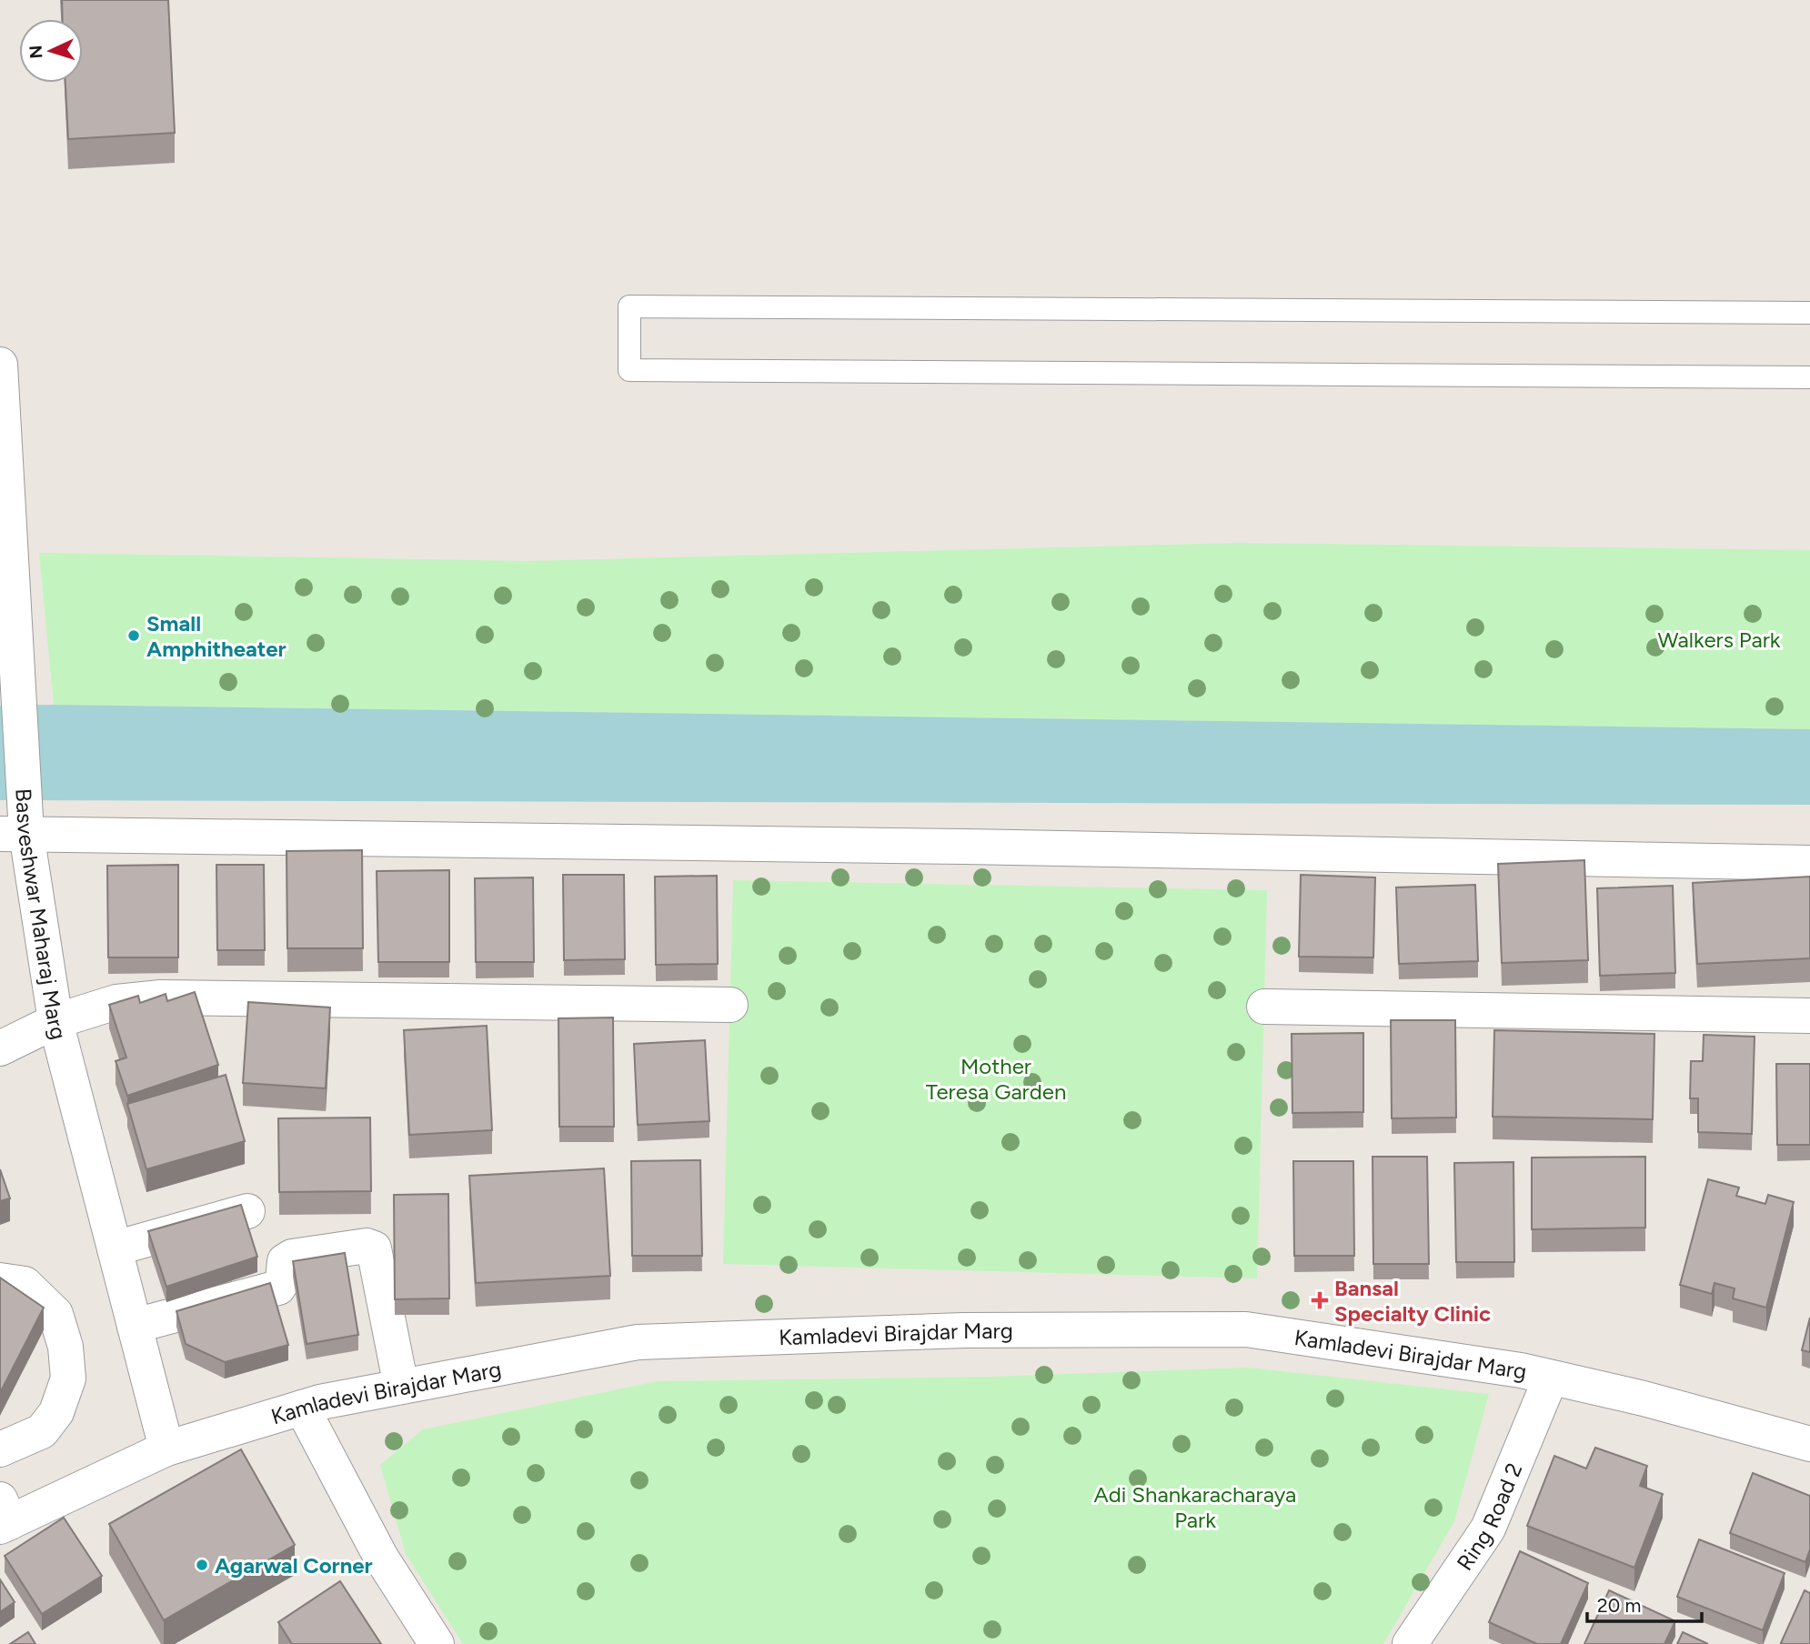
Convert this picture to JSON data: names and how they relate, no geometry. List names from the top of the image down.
{
  "streets": {
    "street": ["Basveshwar Maharaj Marg", "Kamladevi Birajdar Marg", "Ring Road 2"]
  },
  "crossings": [
    ["Basveshwar Maharaj Marg", "Kamladevi Birajdar Marg"],
    ["Kamladevi Birajdar Marg", "Ring Road 2"]
  ],
  "parks": ["Walkers Park", "Mother Teresa Garden", "Adi Shankaracharaya Park"],
  "places": {
    "other": ["Small Amphitheater", "Agarwal Corner"],
    "health": ["Bansal Specialty Clinic"]
  },
  "scale_bar": "20 m",
  "north": "left"
}
